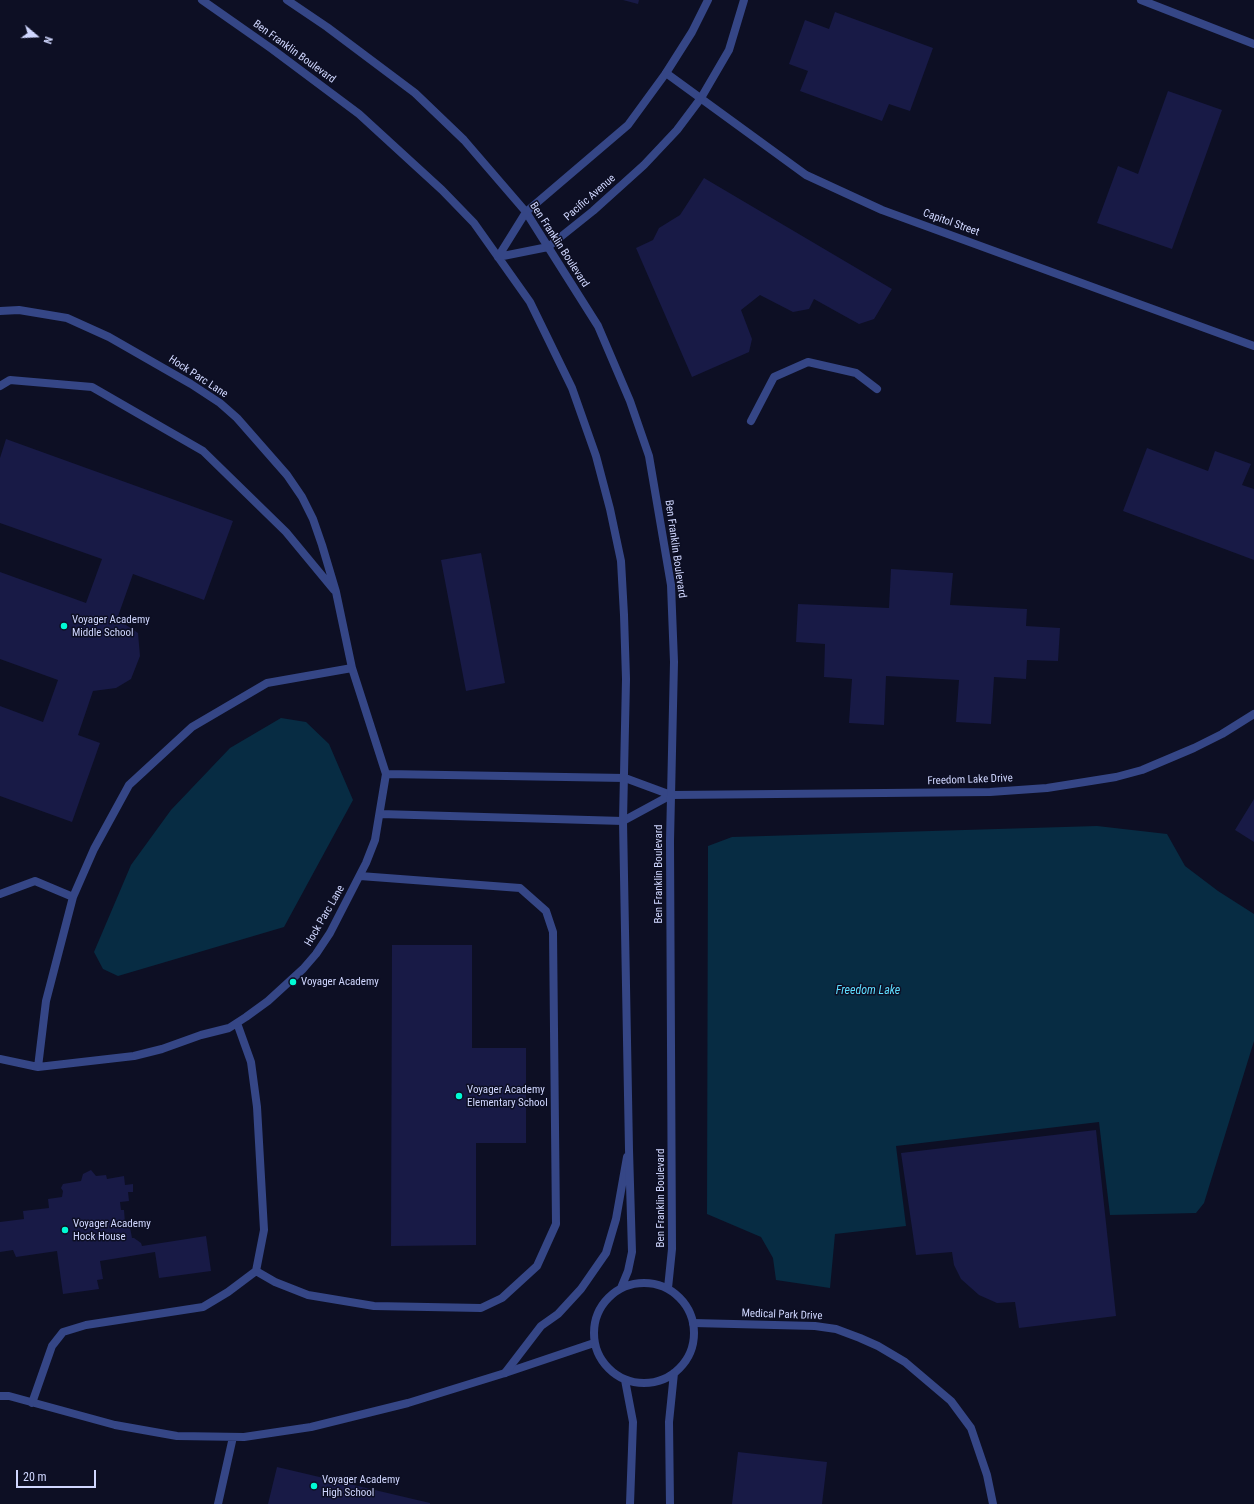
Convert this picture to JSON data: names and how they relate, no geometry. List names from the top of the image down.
{
  "streets": {
    "street": [
      "Ben Franklin Boulevard",
      "Pacific Avenue",
      "Capitol Street",
      "Hock Parc Lane",
      "Freedom Lake Drive",
      "Medical Park Drive"
    ]
  },
  "crossings": [
    ["Ben Franklin Boulevard", "Pacific Avenue"],
    ["Ben Franklin Boulevard", "Freedom Lake Drive"],
    ["Ben Franklin Boulevard", "Medical Park Drive"],
    ["Pacific Avenue", "Capitol Street"]
  ],
  "water": ["Freedom Lake"],
  "places": [
    "Voyager Academy Middle School",
    "Voyager Academy",
    "Voyager Academy Elementary School",
    "Voyager Academy Hock House",
    "Voyager Academy High School"
  ],
  "scale_bar": "20 m",
  "north": "right"
}
